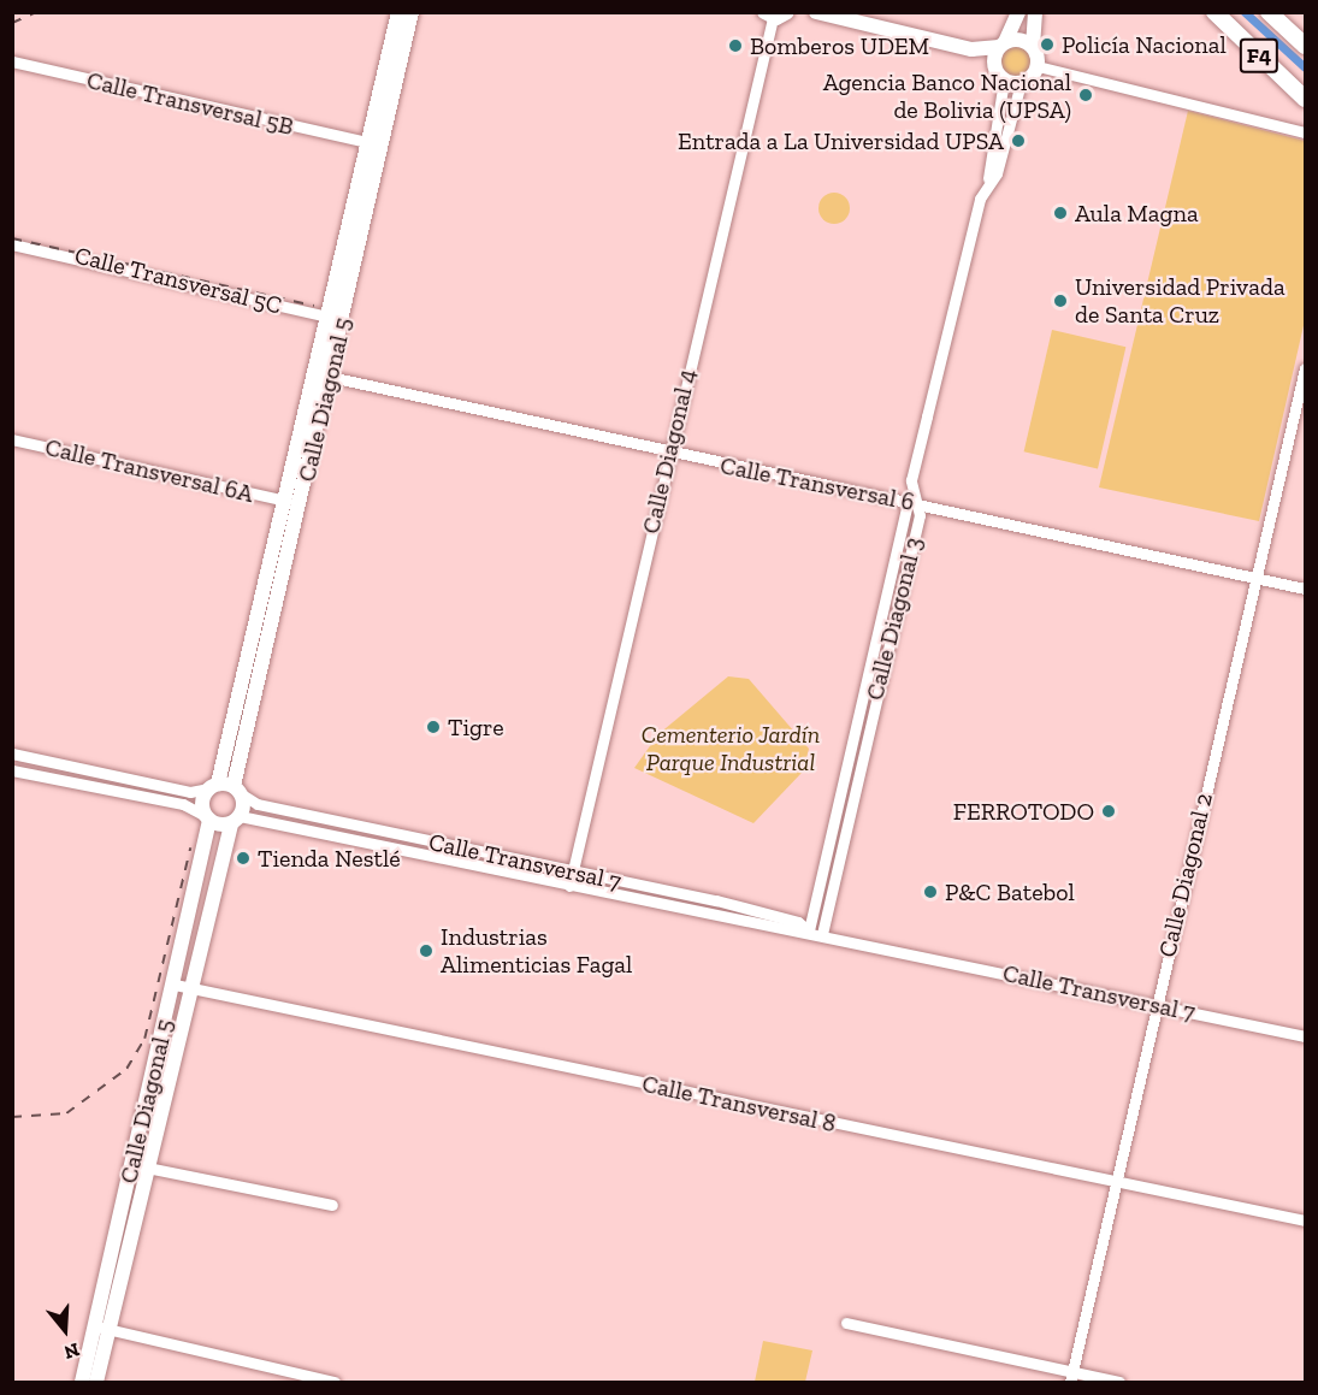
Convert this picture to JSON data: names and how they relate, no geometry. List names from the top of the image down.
{
  "streets": {
    "highway": ["F4"],
    "main road": ["Calle Diagonal 5"],
    "street": [
      "Calle Transversal 5B",
      "Calle Transversal 5C",
      "Calle Diagonal 4",
      "Calle Transversal 6A",
      "Calle Transversal 6",
      "Calle Diagonal 3",
      "Calle Transversal 7",
      "Calle Diagonal 2",
      "Calle Transversal 8"
    ]
  },
  "crossings": [
    ["Calle Transversal 5B", "Calle Diagonal 5"],
    ["Calle Transversal 5C", "Calle Diagonal 5"],
    ["Calle Diagonal 5", "Calle Transversal 6A"],
    ["Calle Diagonal 5", "Calle Transversal 6"],
    ["Calle Diagonal 5", "Calle Transversal 7"],
    ["Calle Diagonal 5", "Calle Transversal 8"],
    ["Calle Diagonal 4", "Calle Transversal 6"],
    ["Calle Diagonal 4", "Calle Transversal 7"],
    ["Calle Transversal 6", "Calle Diagonal 3"],
    ["Calle Transversal 6", "Calle Diagonal 2"],
    ["Calle Diagonal 3", "Calle Transversal 7"],
    ["Calle Transversal 7", "Calle Diagonal 2"],
    ["Calle Diagonal 2", "Calle Transversal 8"]
  ],
  "parks": ["Cementerio Jardín Parque Industrial"],
  "places": [
    "Policía Nacional",
    "Bomberos UDEM",
    "Agencia Banco Nacional de Bolivia (UPSA)",
    "Entrada a La Universidad UPSA",
    "Aula Magna",
    "Universidad Privada de Santa Cruz",
    "Tigre",
    "FERROTODO",
    "Tienda Nestlé",
    "P&C Batebol",
    "Industrias Alimenticias Fagal"
  ],
  "north": "bottom"
}
